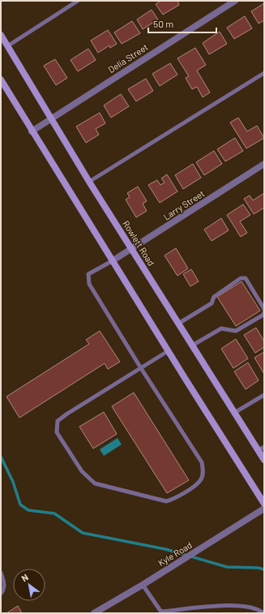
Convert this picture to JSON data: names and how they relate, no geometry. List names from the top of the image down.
{
  "streets": {
    "main road": ["Rowlett Road"],
    "street": ["Delia Street", "Larry Street", "Kyle Road"]
  },
  "crossings": [
    ["Delia Street", "Rowlett Road"],
    ["Larry Street", "Rowlett Road"]
  ],
  "scale_bar": "50 m",
  "north": "top left"
}
